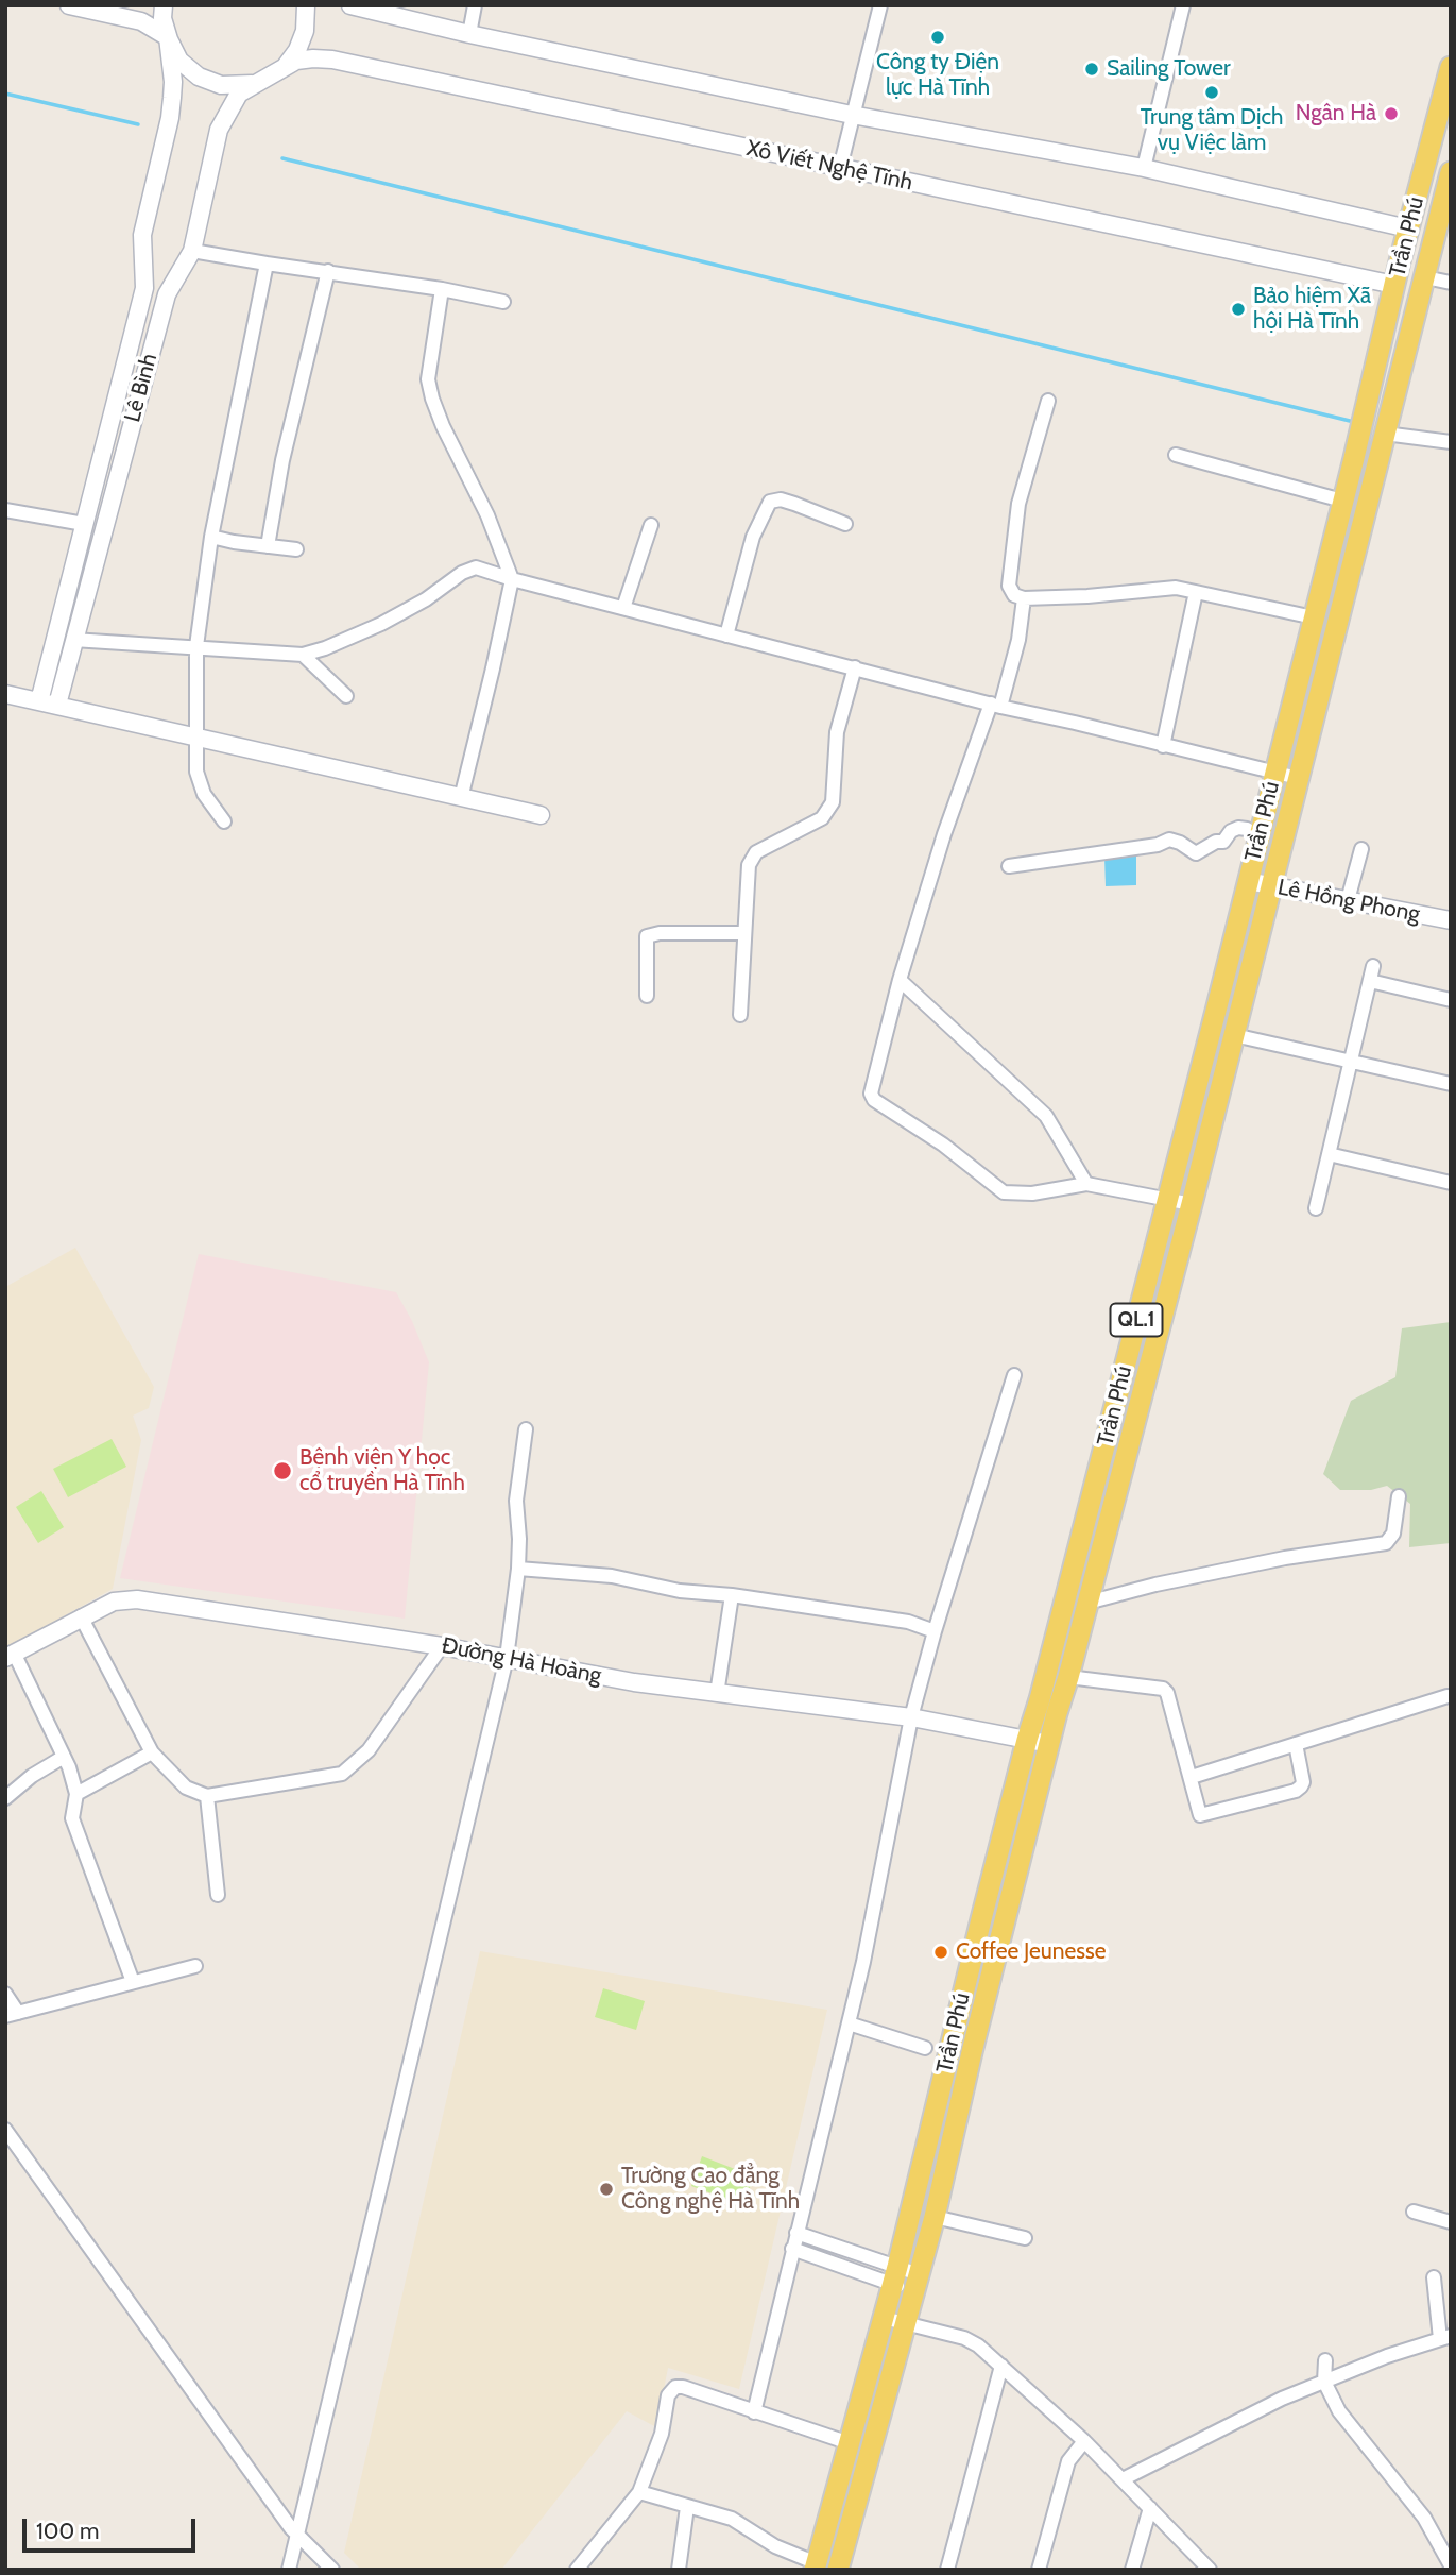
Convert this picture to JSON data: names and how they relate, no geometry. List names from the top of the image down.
{
  "streets": {
    "main road": ["Trần Phú", "QL.1"],
    "street": [
      "Xô Viết Nghệ Tĩnh",
      "Lê Bình",
      "Lê Hồng Phong",
      "Đường Hà Hoàng"
    ]
  },
  "crossings": [
    ["Xô Viết Nghệ Tĩnh", "Trần Phú"],
    ["Xô Viết Nghệ Tĩnh", "Lê Bình"],
    ["Trần Phú", "Lê Hồng Phong"],
    ["Trần Phú", "Đường Hà Hoàng"]
  ],
  "places": [
    "Công ty Điện lực Hà Tĩnh",
    "Sailing Tower",
    "Trung tâm Dịch vụ Việc làm",
    "Ngân Hà",
    "Bảo hiệm Xã hội Hà Tĩnh",
    "Bệnh viện Y học cổ truyền Hà Tĩnh",
    "Coffee Jeunesse",
    "Trường Cao đẳng Công nghệ Hà Tĩnh"
  ],
  "scale_bar": "100 m"
}
